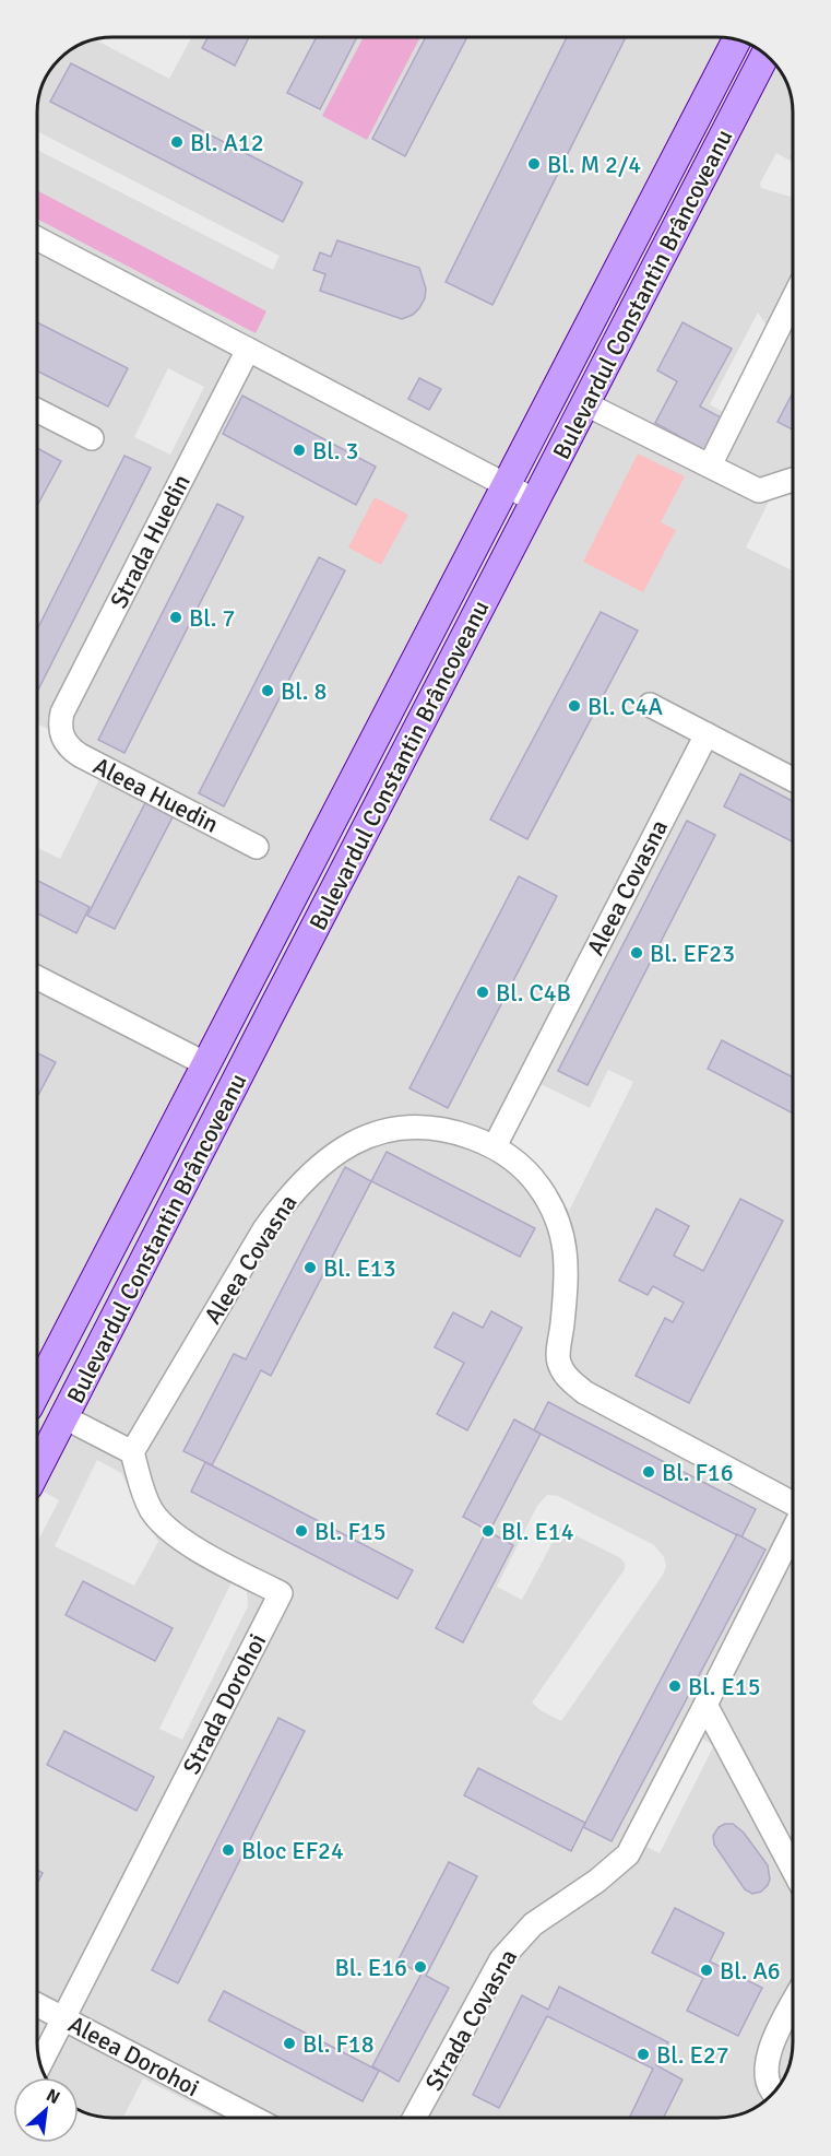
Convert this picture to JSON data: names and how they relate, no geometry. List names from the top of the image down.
{
  "streets": {
    "main road": ["Bulevardul Constantin Brâncoveanu"],
    "street": [
      "Strada Huedin",
      "Aleea Huedin",
      "Aleea Covasna",
      "Strada Dorohoi",
      "Strada Covasna",
      "Aleea Dorohoi"
    ]
  },
  "crossings": [
    ["Strada Huedin", "Aleea Huedin"],
    ["Aleea Covasna", "Strada Dorohoi"],
    ["Strada Dorohoi", "Aleea Dorohoi"]
  ],
  "places": [
    "Bl. A12",
    "Bl. M 2/4",
    "Bl. 3",
    "Bl. 7",
    "Bl. 8",
    "Bl. C4A",
    "Bl. EF23",
    "Bl. C4B",
    "Bl. E13",
    "Bl. F16",
    "Bl. F15",
    "Bl. E14",
    "Bl. E15",
    "Bloc EF24",
    "Bl. E16",
    "Bl. A6",
    "Bl. F18",
    "Bl. E27"
  ],
  "north": "top right"
}
